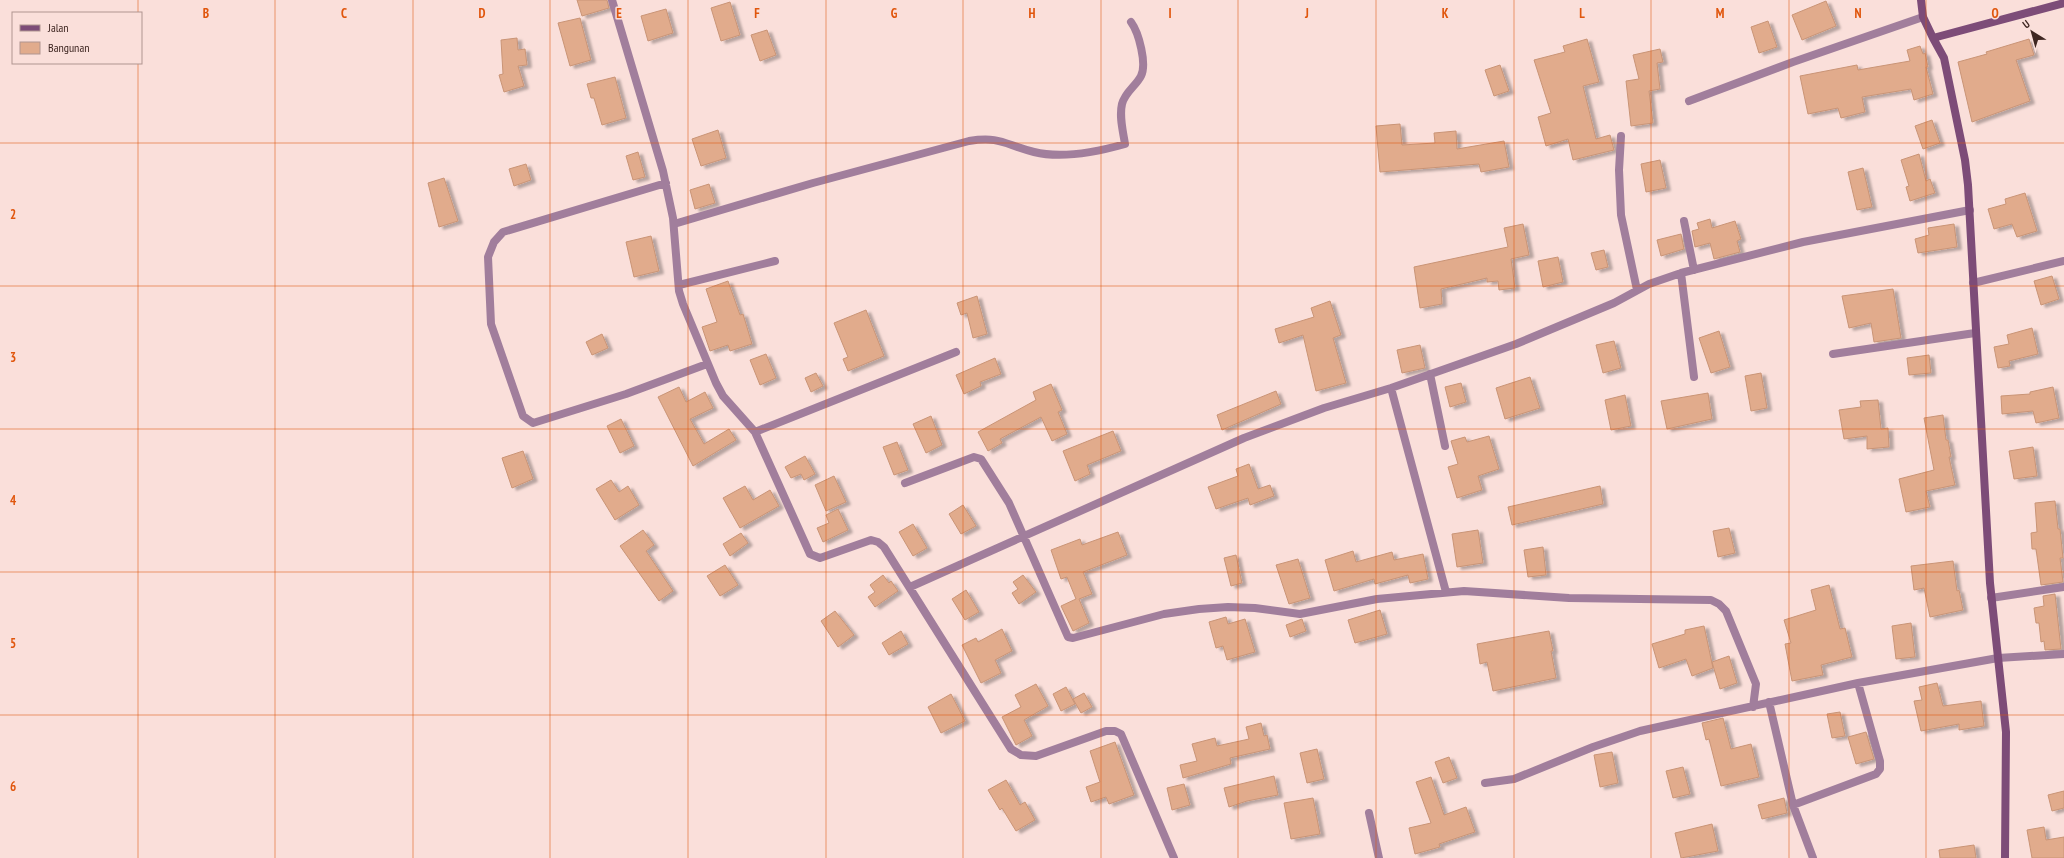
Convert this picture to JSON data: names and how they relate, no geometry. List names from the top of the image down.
{
  "legend": ["Jalan", "Bangunan"],
  "north": "top left",
  "grid": {
    "columns": [
      "B",
      "C",
      "D",
      "E",
      "F",
      "G",
      "H",
      "I",
      "J",
      "K",
      "L",
      "M",
      "N",
      "O"
    ],
    "rows": [
      "2",
      "3",
      "4",
      "5",
      "6"
    ]
  }
}
